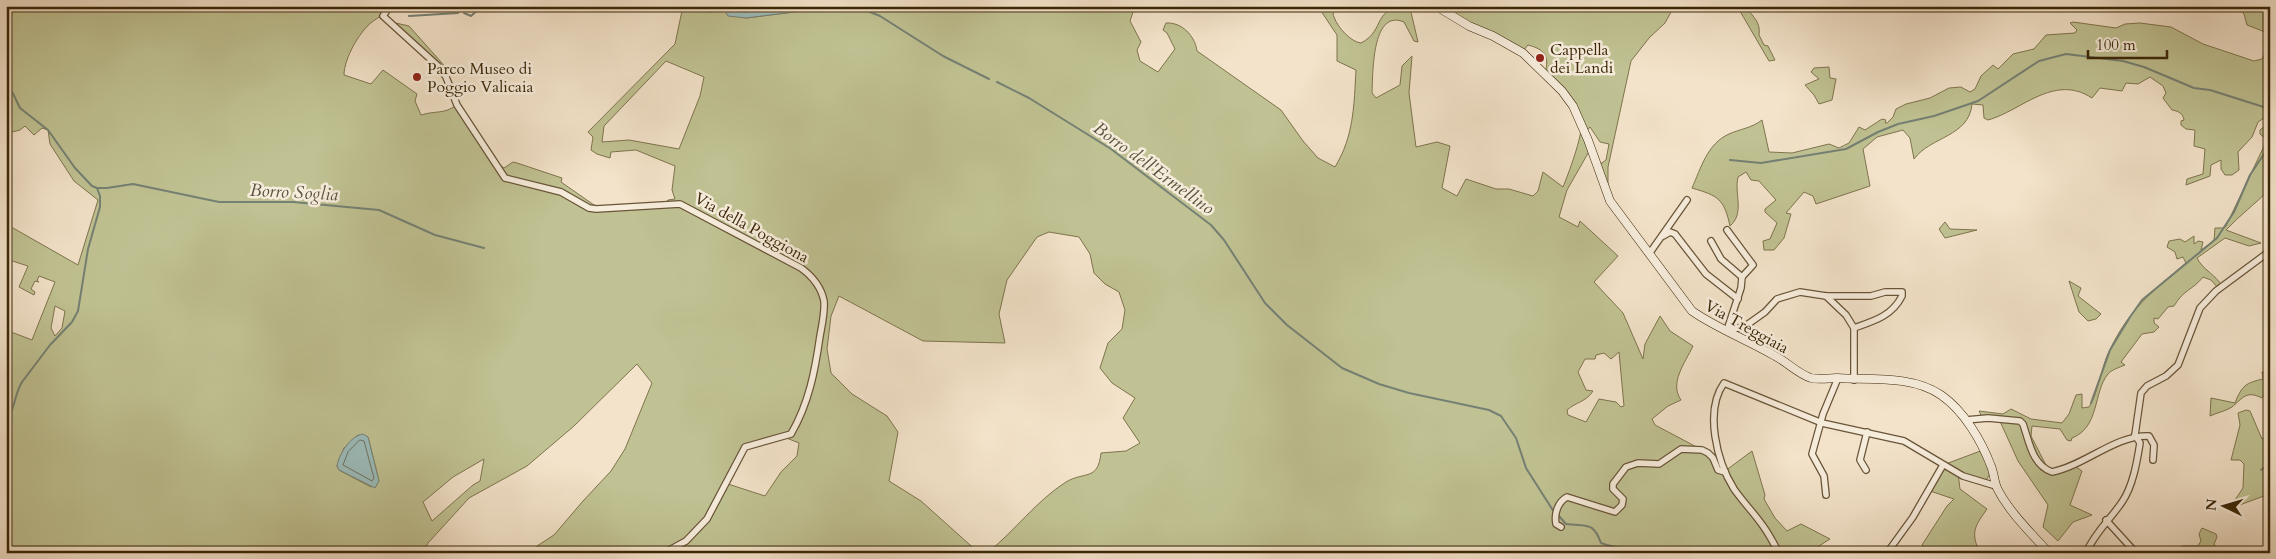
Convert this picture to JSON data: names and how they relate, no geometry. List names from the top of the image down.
{
  "streets": {
    "street": ["Via della Poggiona", "Via Treggiaia"]
  },
  "water": ["Borro dell'Ermellino", "Borro Soglia"],
  "places": ["Cappella dei Landi", "Parco Museo di Poggio Valicaia"],
  "scale_bar": "100 m",
  "north": "left"
}
